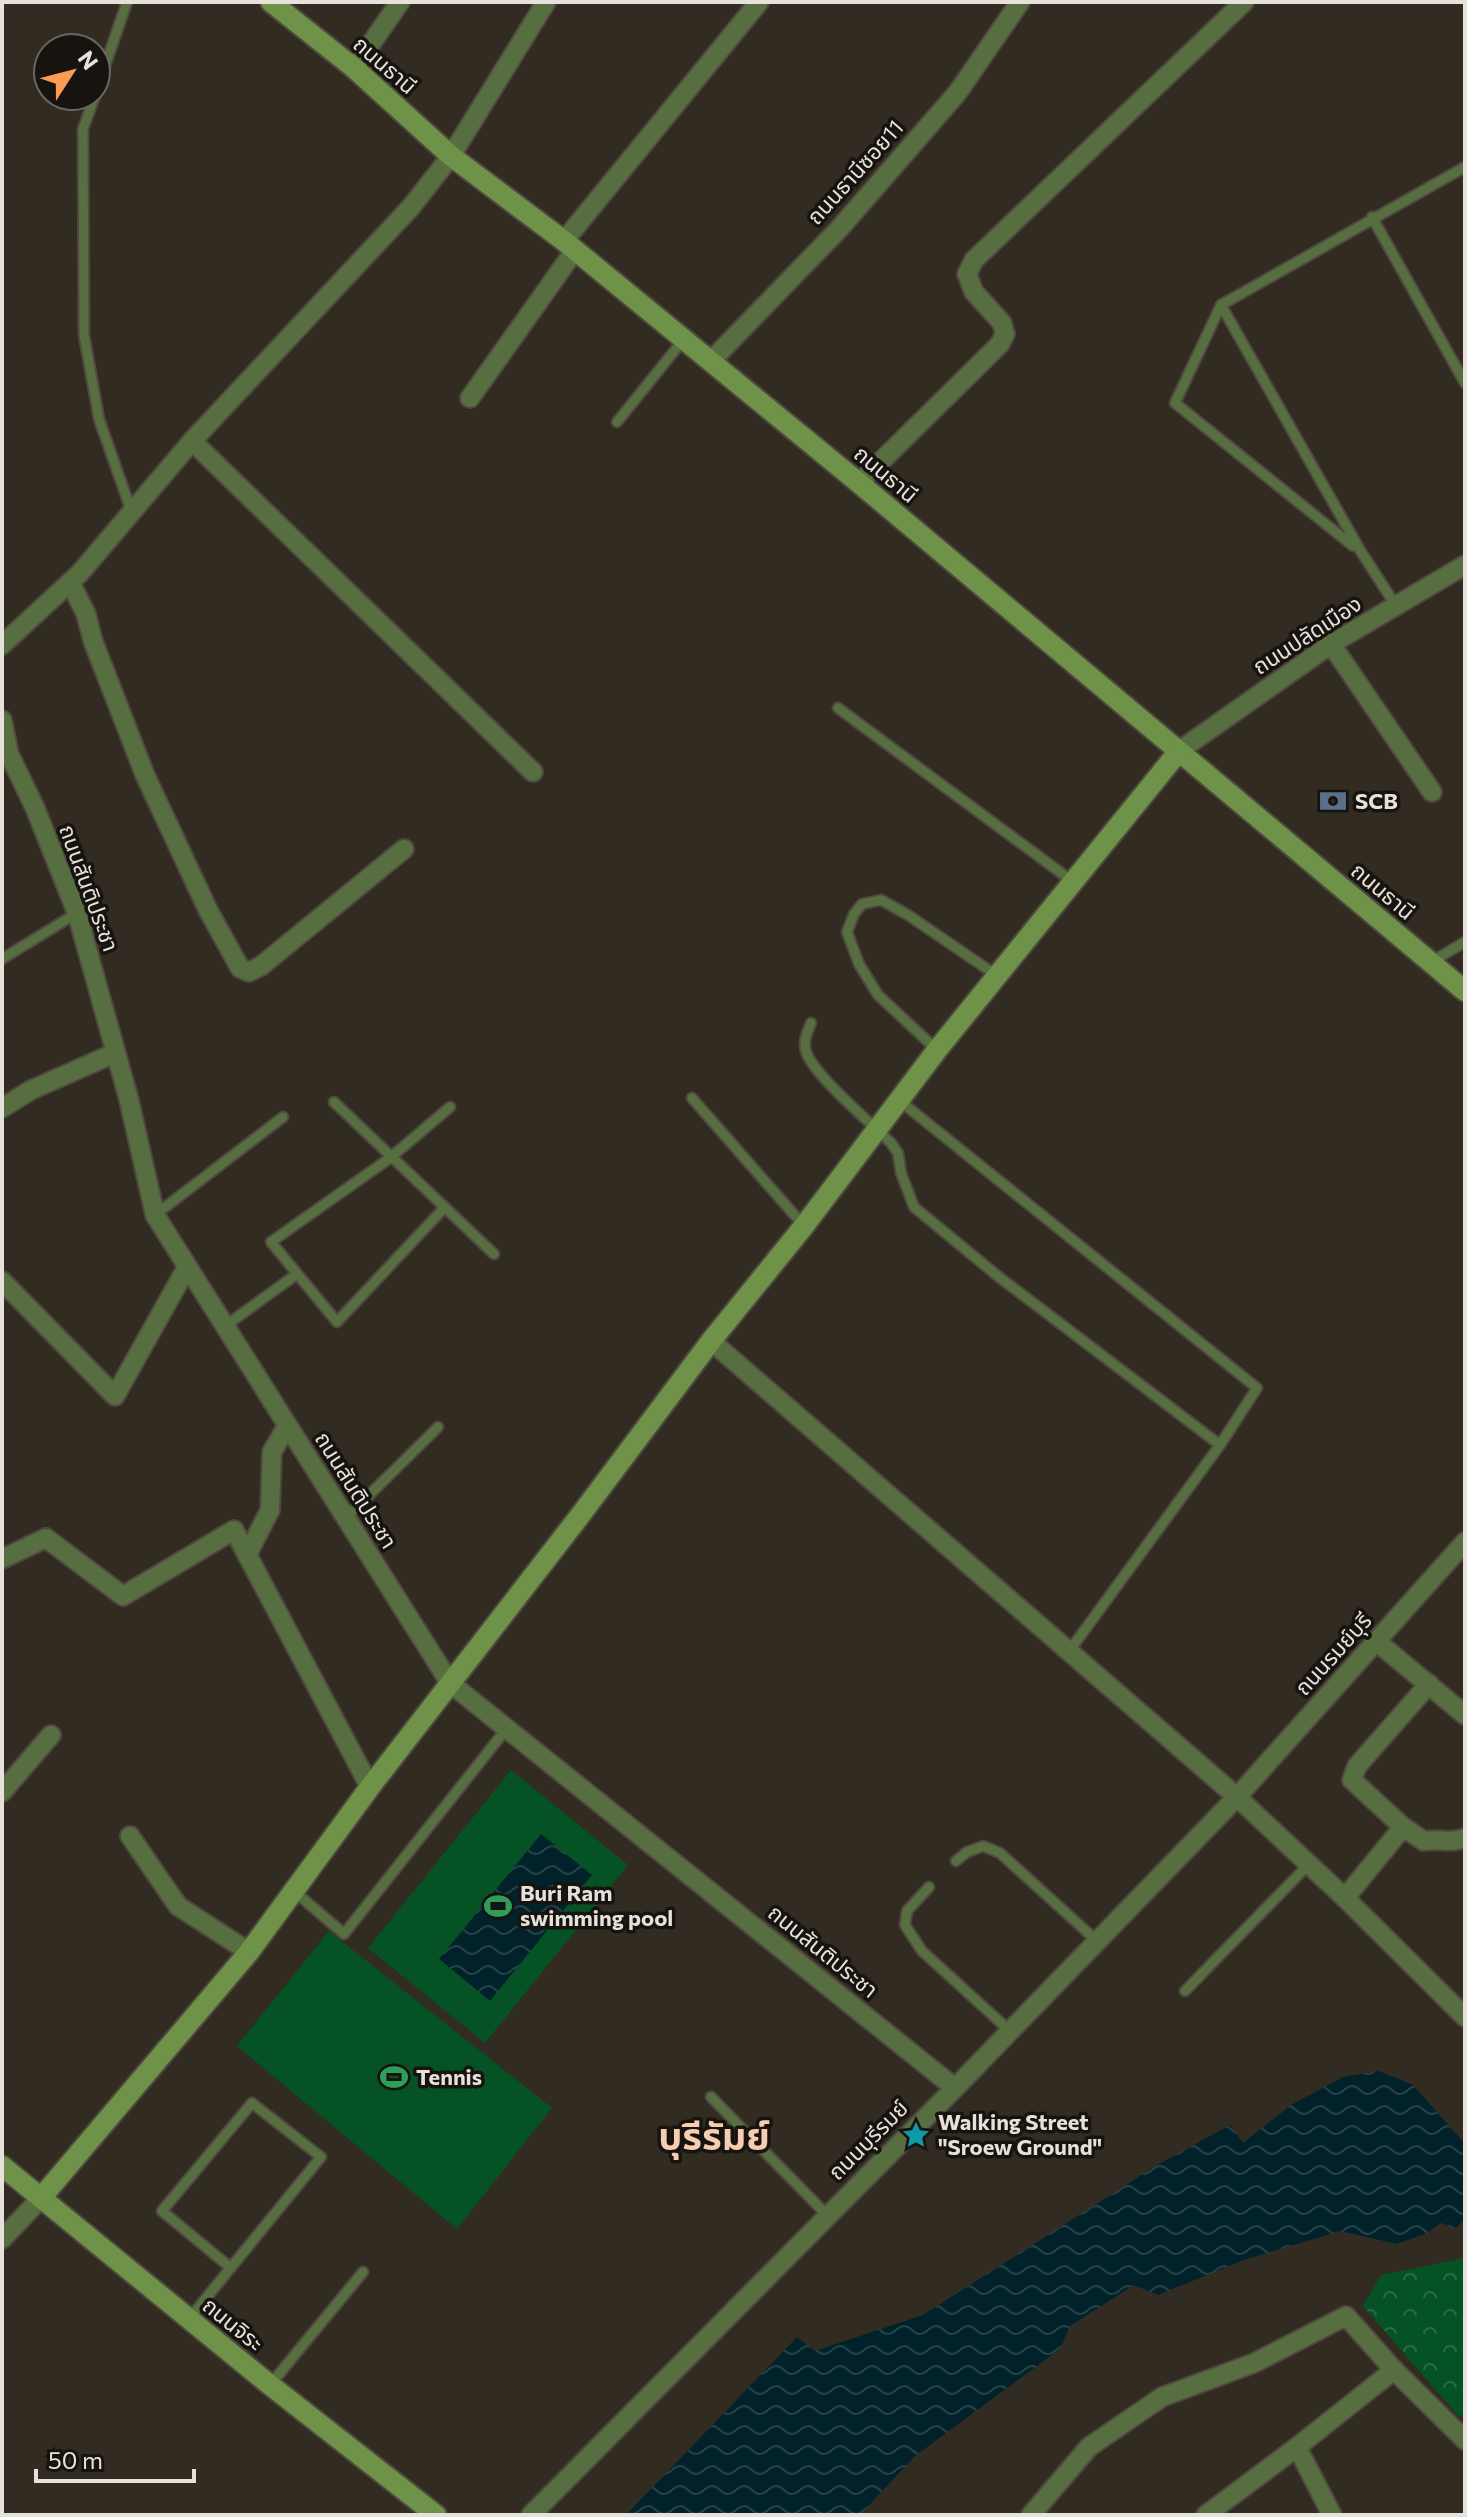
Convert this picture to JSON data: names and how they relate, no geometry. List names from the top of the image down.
{
  "streets": {
    "street": [
      "ถนนธานี",
      "ถนนธานีซอย11",
      "ถนนปลัดเมือง",
      "ถนนสันติประชา",
      "ถนนรมย์บุรี",
      "ถนนบุรีรมย์",
      "ถนนจิระ"
    ]
  },
  "crossings": [
    ["ถนนธานี", "ถนนธานีซอย11"],
    ["ถนนธานี", "ถนนปลัดเมือง"],
    ["ถนนสันติประชา", "ถนนบุรีรมย์"],
    ["ถนนรมย์บุรี", "ถนนบุรีรมย์"]
  ],
  "districts": ["บุรีรัมย์"],
  "places": {
    "bank": ["SCB"],
    "sports": ["Buri Ram swimming pool", "Tennis"],
    "place": ["Walking Street \"Sroew Ground\""]
  },
  "scale_bar": "50 m",
  "north": "top right"
}
